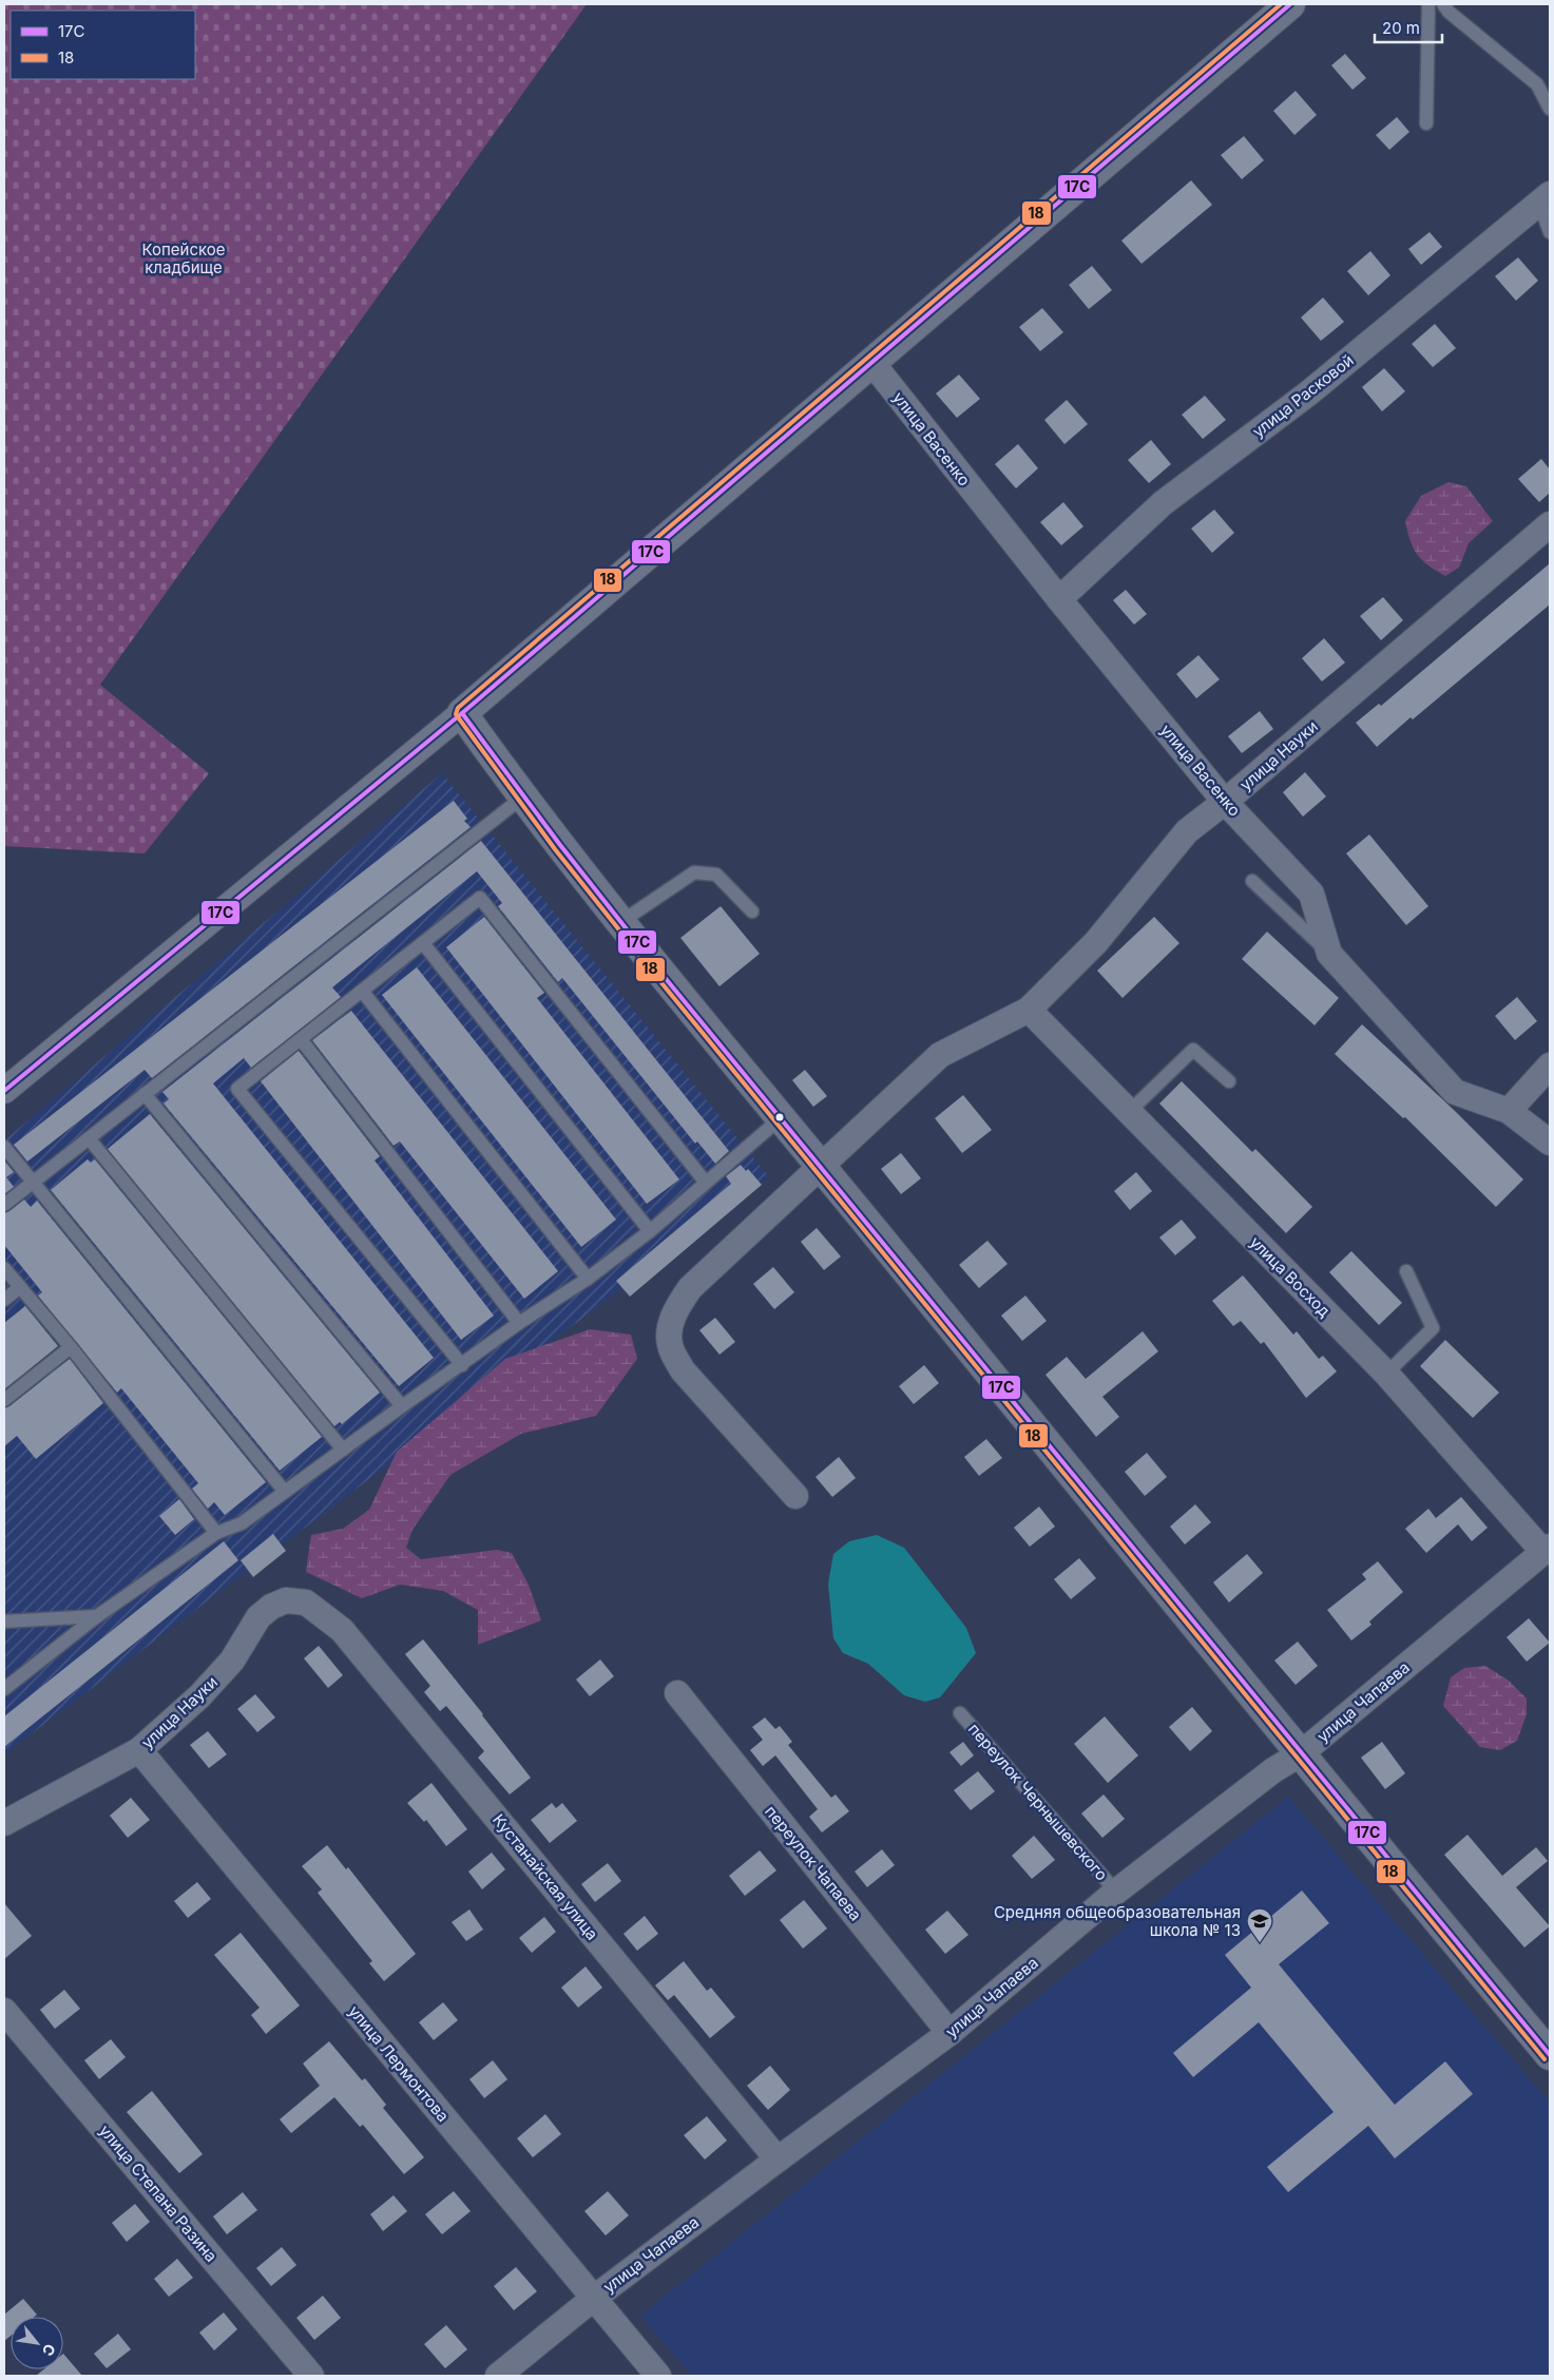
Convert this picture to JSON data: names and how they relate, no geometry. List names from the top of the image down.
{
  "streets": {
    "street": [
      "улица Расковой",
      "улица Васенко",
      "улица Науки",
      "улица Восход",
      "улица Чапаева",
      "переулок Чапаева",
      "Кустанайская улица",
      "улица Лермонтова",
      "улица Степана Разина"
    ],
    "lane": ["переулок Чернышевского"]
  },
  "crossings": [
    ["улица Расковой", "улица Васенко"],
    ["улица Васенко", "улица Науки"],
    ["улица Науки", "улица Восход"],
    ["улица Науки", "Кустанайская улица"],
    ["улица Науки", "улица Лермонтова"],
    ["улица Восход", "улица Чапаева"],
    ["улица Чапаева", "переулок Чернышевского"],
    ["улица Чапаева", "переулок Чапаева"],
    ["улица Чапаева", "Кустанайская улица"],
    ["улица Чапаева", "улица Лермонтова"]
  ],
  "parks": ["Копейское кладбище"],
  "places": {
    "school or university": ["Средняя общеобразовательная школа № 13"]
  },
  "lines": ["transit line 17С", "transit line 18"],
  "legend": ["17С", "18"],
  "scale_bar": "20 m",
  "north": "bottom right"
}
